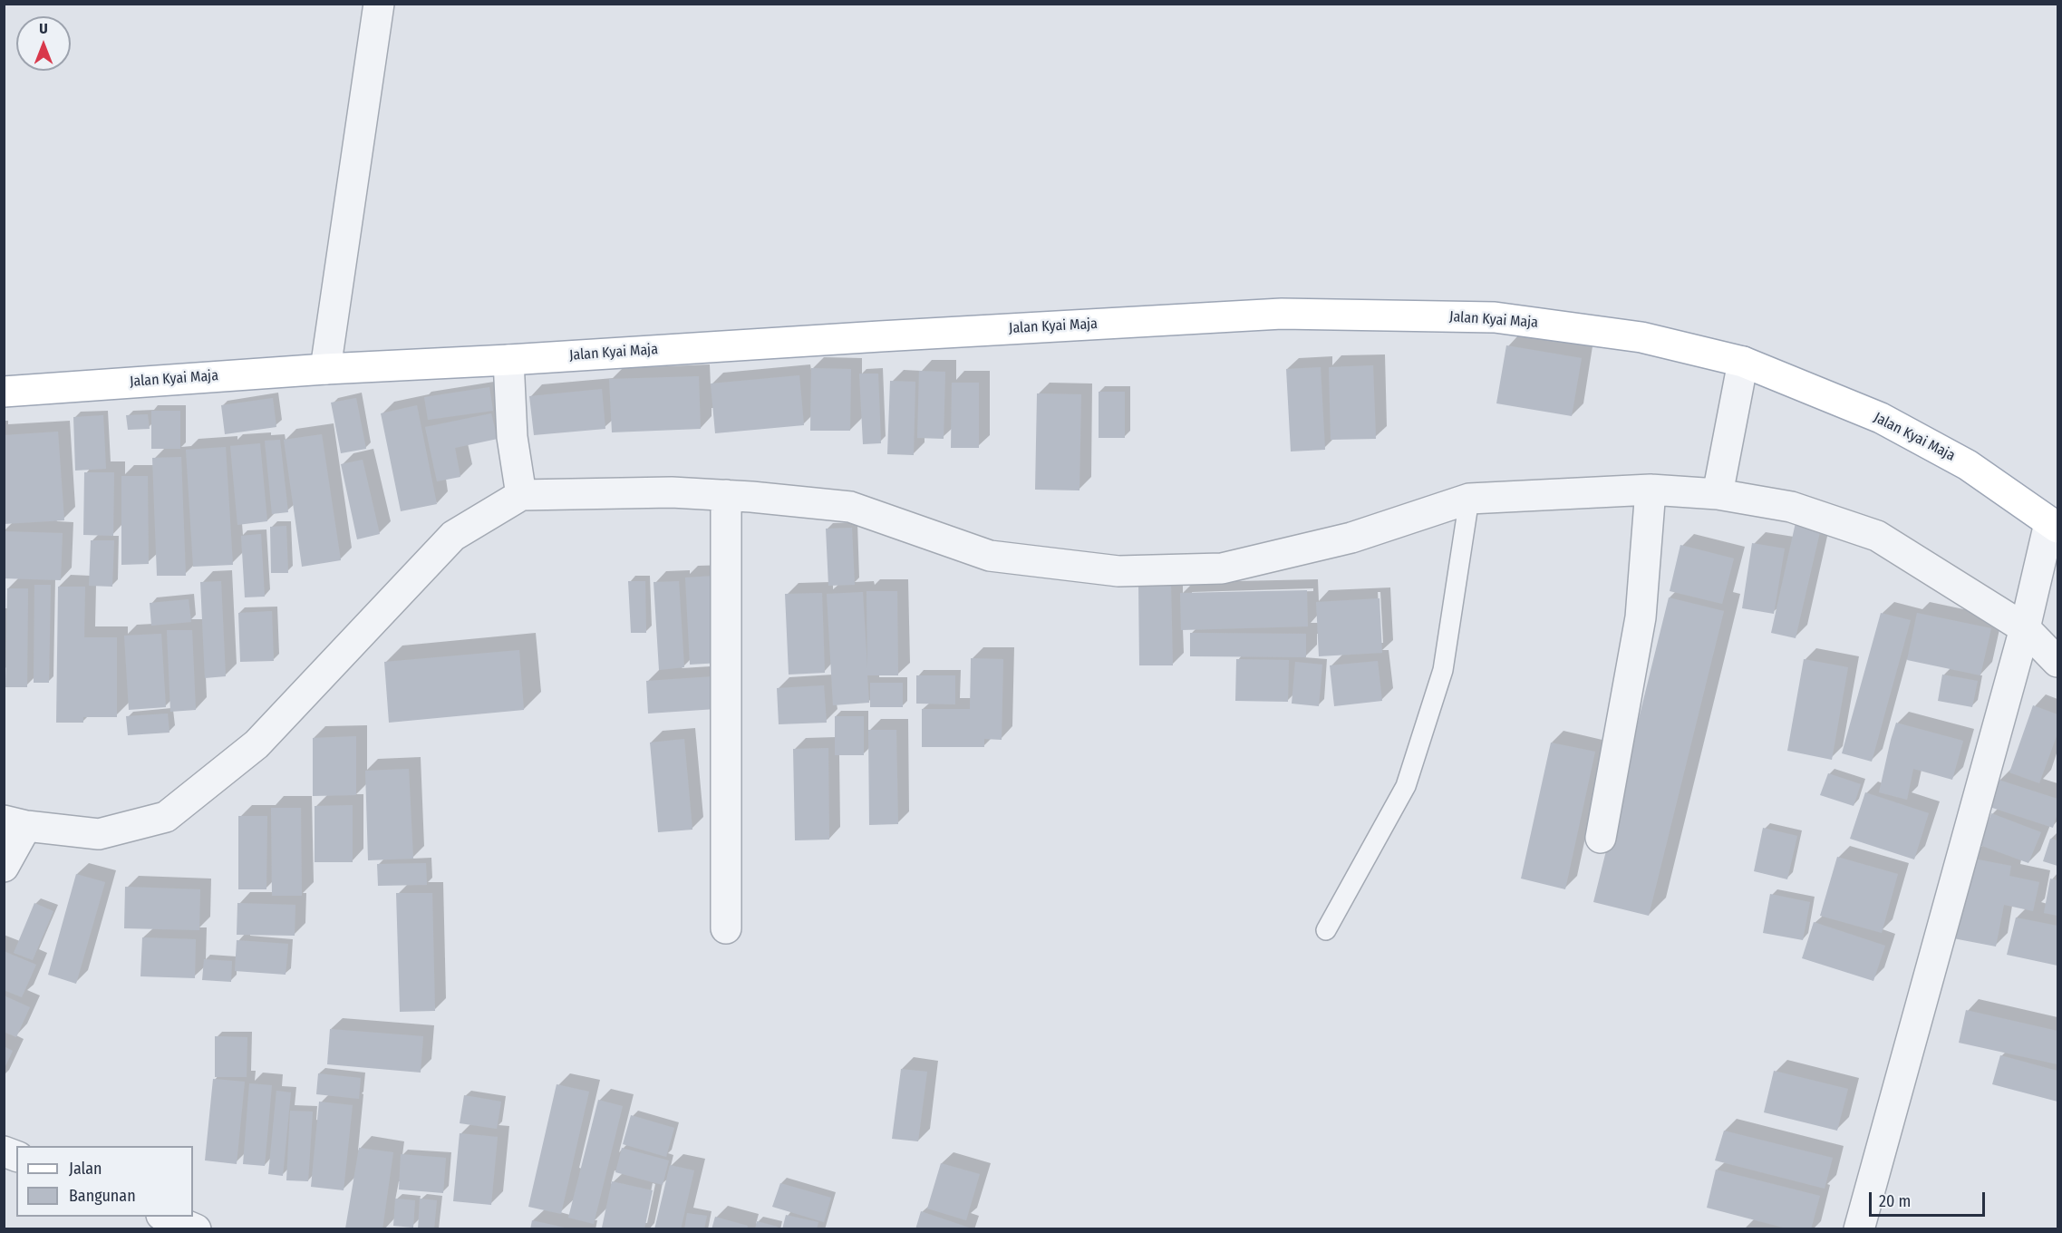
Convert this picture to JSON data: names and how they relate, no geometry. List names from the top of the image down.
{
  "streets": {
    "main road": ["Jalan Kyai Maja"]
  },
  "legend": ["Jalan", "Bangunan"],
  "scale_bar": "20 m",
  "north": "top"
}
